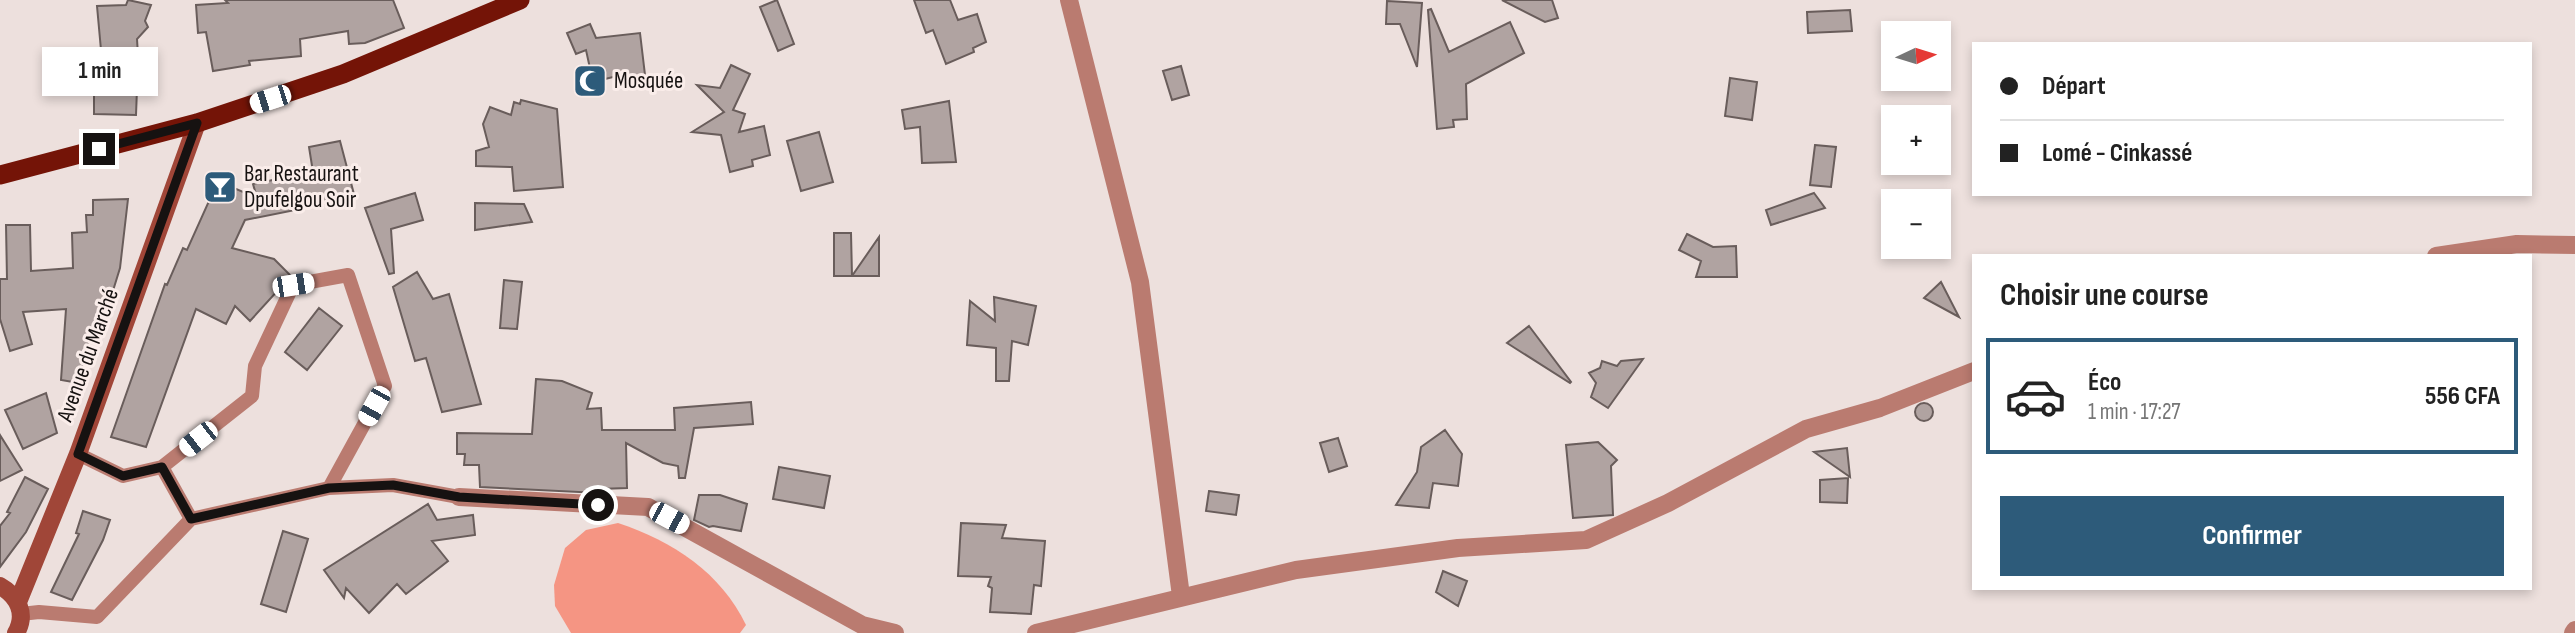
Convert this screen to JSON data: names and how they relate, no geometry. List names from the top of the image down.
{
  "streets": {
    "main road": ["Avenue du Marché"]
  },
  "places": {
    "mosque": ["Mosquée"],
    "bar": ["Bar Restaurant Dpufelgou Soir"]
  },
  "north": "right",
  "page": {
    "map_buttons": ["+", "−"],
    "banner": ["Départ", "Lomé - Cinkassé"],
    "bubble": "1 min",
    "heading": "Choisir une course",
    "list": [
      {
        "name": "Éco",
        "note": "1 min · 17:27",
        "value": "556 CFA"
      }
    ],
    "buttons": "Confirmer"
  }
}
